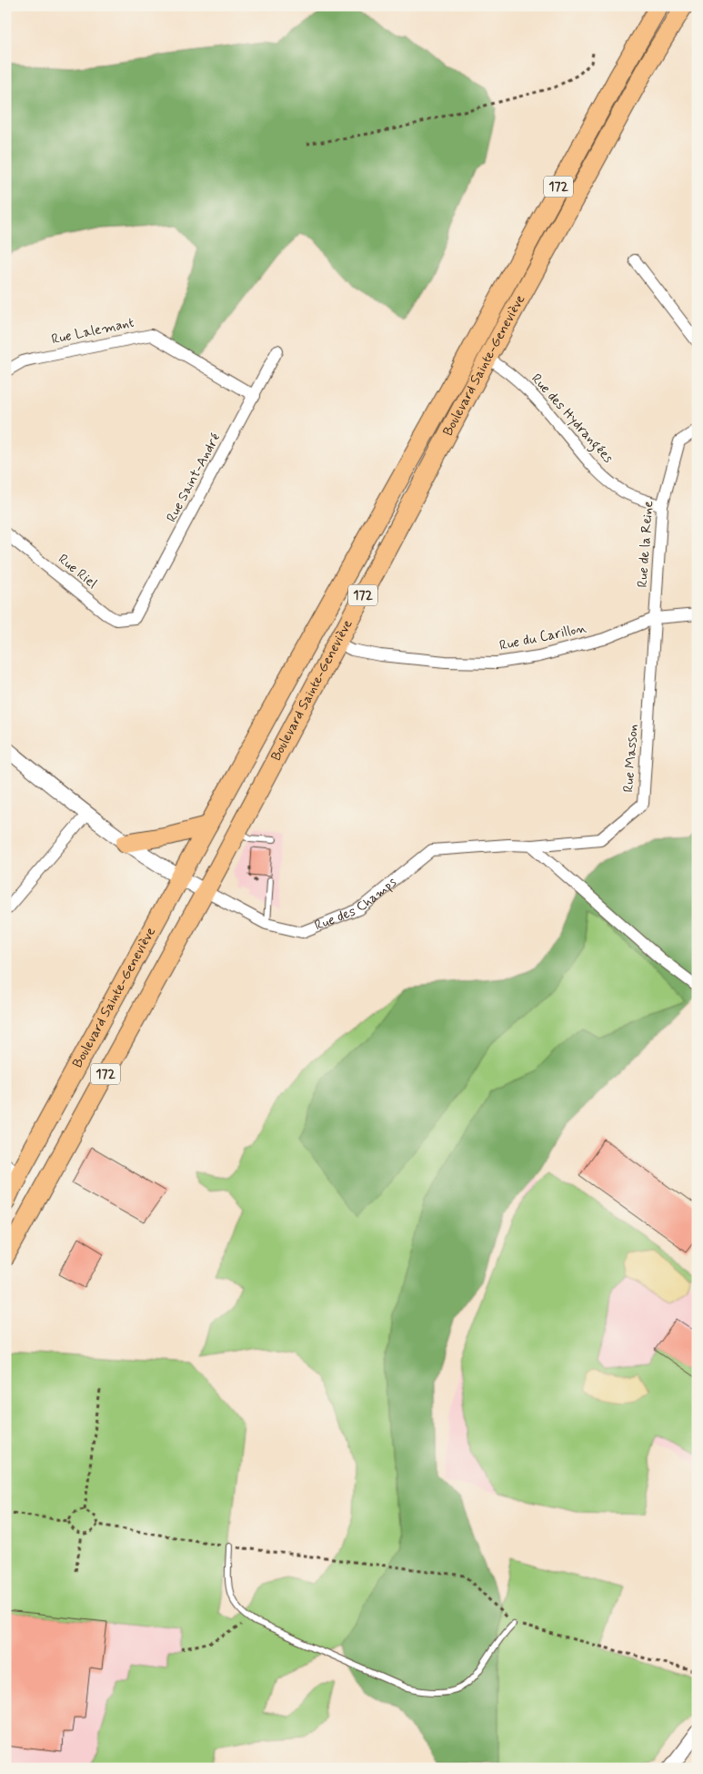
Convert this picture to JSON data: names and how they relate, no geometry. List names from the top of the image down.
{
  "streets": {
    "main road": ["172", "Boulevard Sainte-Geneviève"],
    "street": [
      "Rue Lalemant",
      "Rue des Hydrangées",
      "Rue Saint-André",
      "Rue de la Reine",
      "Rue Riel",
      "Rue du Carillon",
      "Rue Masson",
      "Rue des Champs"
    ]
  },
  "crossings": [
    ["Rue Lalemant", "Rue Saint-André"],
    ["Boulevard Sainte-Geneviève", "Rue des Hydrangées"],
    ["Boulevard Sainte-Geneviève", "Rue du Carillon"],
    ["Boulevard Sainte-Geneviève", "Rue des Champs"],
    ["Rue des Hydrangées", "Rue de la Reine"],
    ["Rue Saint-André", "Rue Riel"],
    ["Rue de la Reine", "Rue du Carillon"],
    ["Rue de la Reine", "Rue Masson"],
    ["Rue du Carillon", "Rue Masson"],
    ["Rue Masson", "Rue des Champs"]
  ]
}
